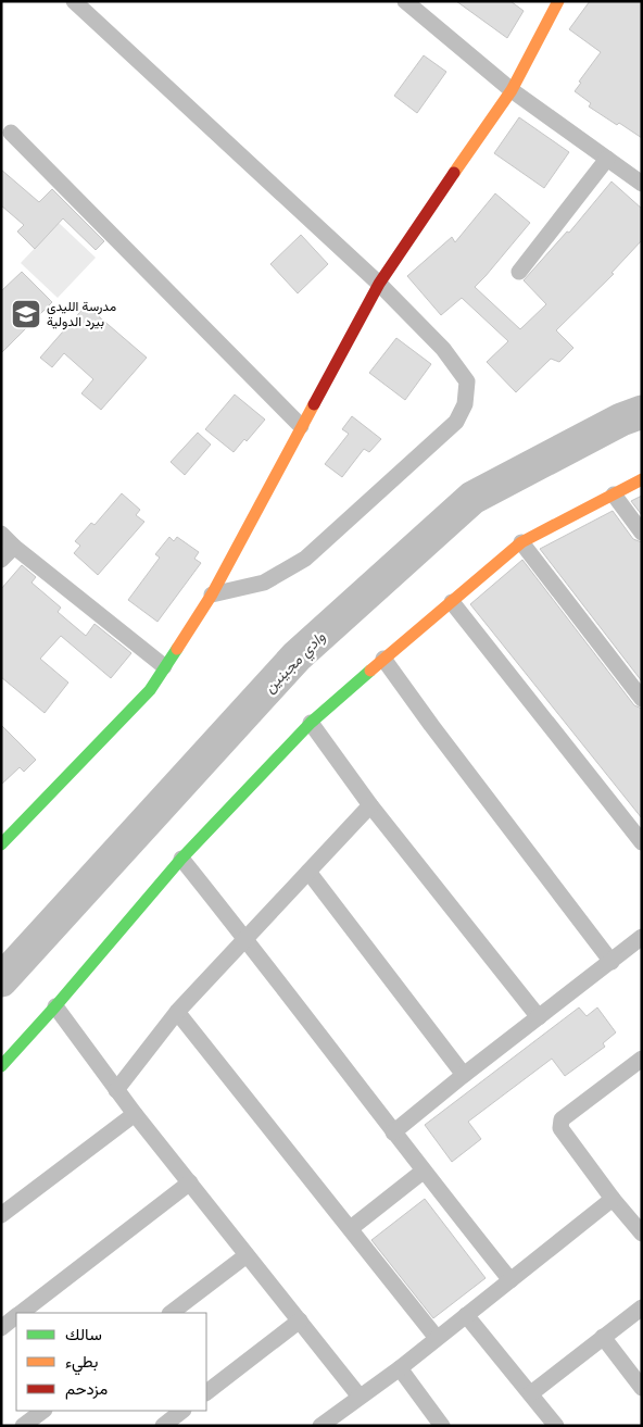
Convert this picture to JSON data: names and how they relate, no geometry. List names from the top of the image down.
{
  "water": ["وادي مجينين"],
  "places": {
    "school or university": ["مدرسة الليدي بيرد الدولية"]
  },
  "legend": ["سالك", "بطيء", "مزدحم"]
}
